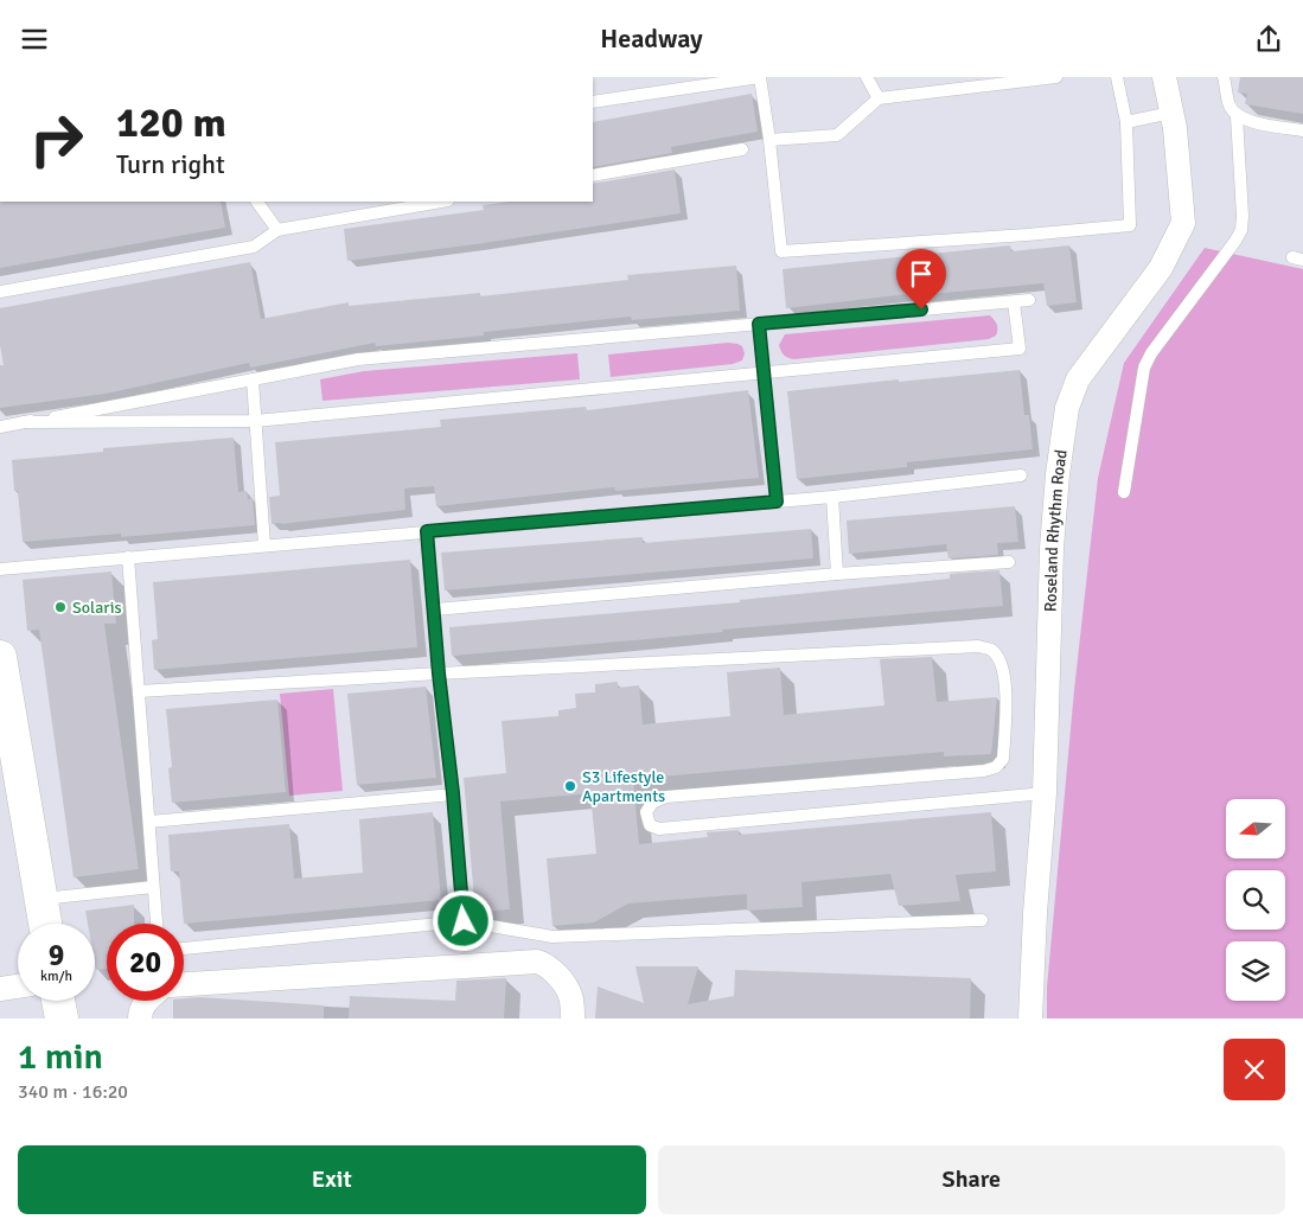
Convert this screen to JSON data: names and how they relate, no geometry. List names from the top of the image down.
{
  "streets": {
    "street": ["Roseland Rhythm Road"]
  },
  "places": ["Solaris", "S3 Lifestyle Apartments"],
  "north": "left",
  "page": {
    "header": "Headway",
    "turn": ["120 m", "Turn right"],
    "speed": "9 km/h",
    "limit": "20",
    "heading": ["1 min", "340 m · 16:20"],
    "buttons": ["Exit", "Share"]
  }
}
